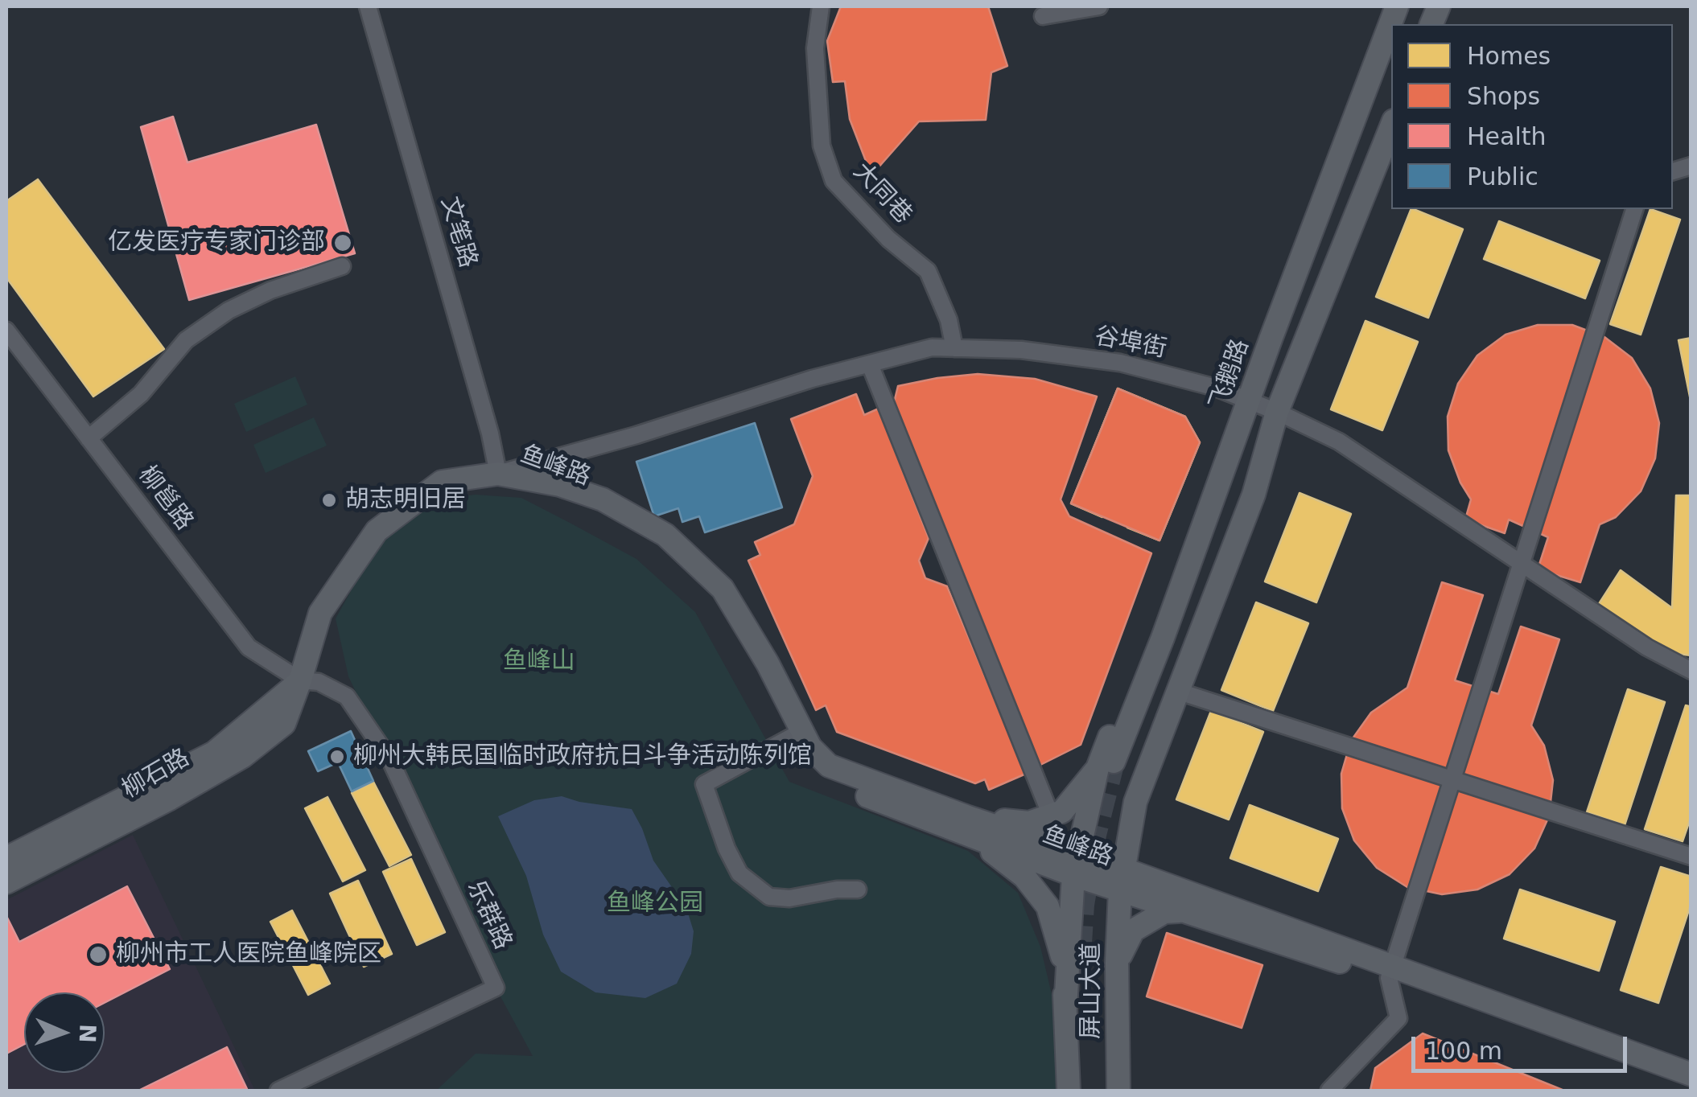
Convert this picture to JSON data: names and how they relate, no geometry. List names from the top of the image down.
{
  "streets": {
    "main road": [
      "飞鹅路",
      "鱼峰路",
      "柳石路",
      "屏山大道"
    ],
    "street": [
      "大同巷",
      "文笔路",
      "谷埠街",
      "柳邕路",
      "乐群路"
    ]
  },
  "crossings": [
    ["大同巷", "谷埠街"],
    ["文笔路", "谷埠街"],
    ["文笔路", "鱼峰路"],
    ["文笔路", "柳石路"],
    ["谷埠街", "飞鹅路"],
    ["谷埠街", "鱼峰路"],
    ["谷埠街", "柳石路"],
    ["鱼峰路", "柳石路"],
    ["鱼峰路", "屏山大道"],
    ["柳邕路", "柳石路"],
    ["柳邕路", "乐群路"],
    ["柳石路", "乐群路"]
  ],
  "parks": ["鱼峰山", "鱼峰公园"],
  "places": [
    "亿发医疗专家门诊部",
    "胡志明旧居",
    "柳州大韩民国临时政府抗日斗争活动陈列馆",
    "柳州市工人医院鱼峰院区"
  ],
  "legend": [
    "Homes",
    "Shops",
    "Health",
    "Public"
  ],
  "scale_bar": "100 m",
  "north": "right"
}
